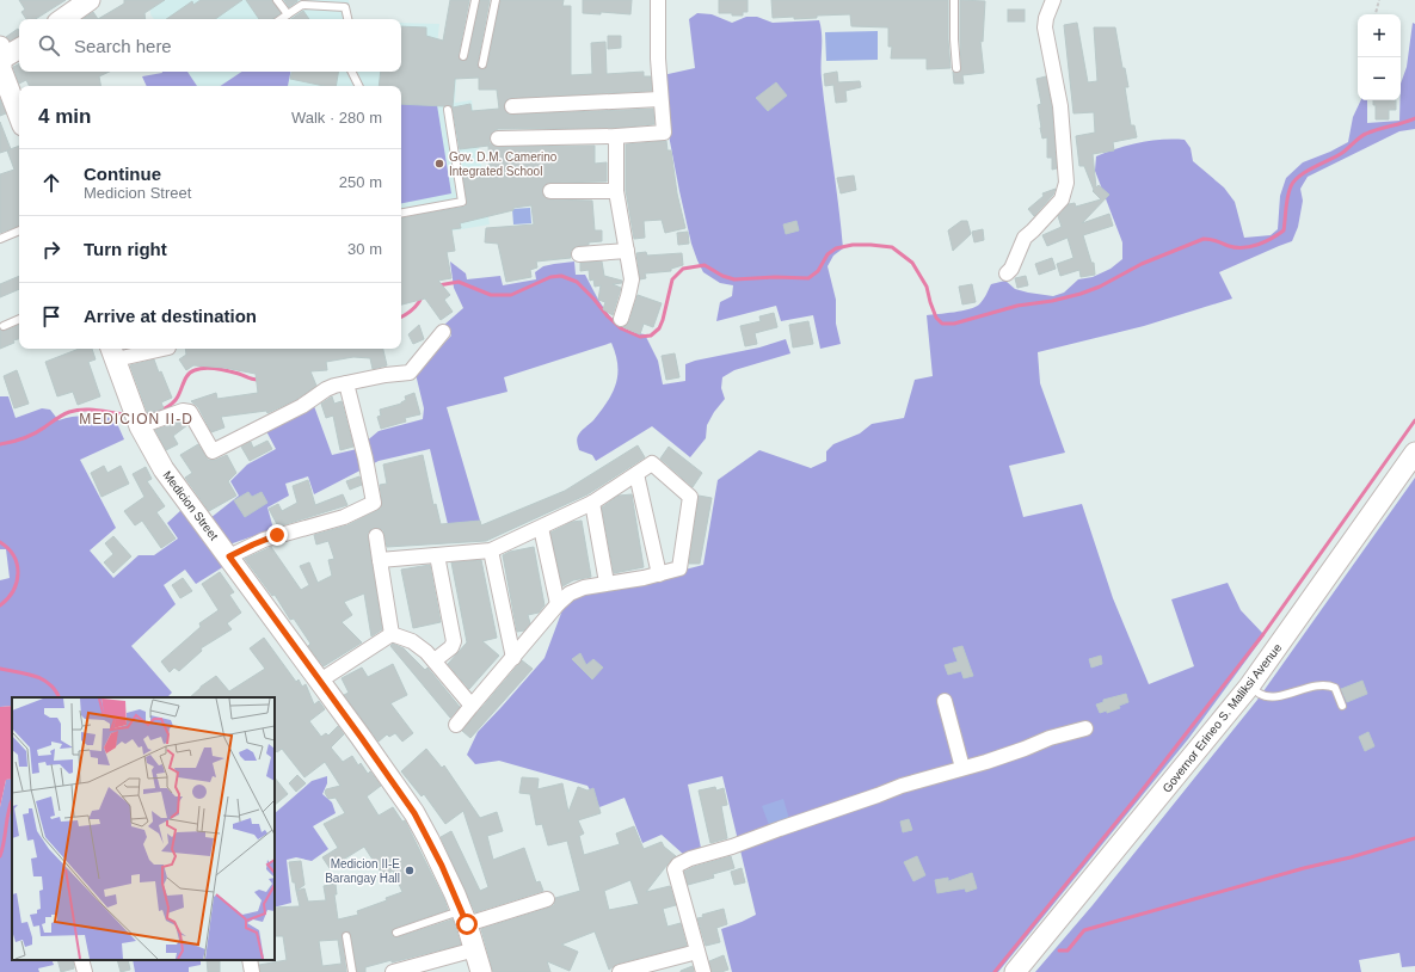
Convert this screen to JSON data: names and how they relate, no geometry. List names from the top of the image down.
{
  "streets": {
    "street": ["Medicion Street", "Governor Erineo S. Maliksi Avenue"]
  },
  "districts": ["MEDICION II-D"],
  "places": ["Gov. D.M. Camerino Integrated School", "Medicion II-E Barangay Hall"],
  "page": {
    "map_buttons": ["+", "−"],
    "search": "Search here",
    "heading": ["4 min", "Walk · 280 m"],
    "list": [
      ["Continue", "Medicion Street", "250 m"],
      ["Turn right", "30 m"],
      "Arrive at destination"
    ]
  }
}
